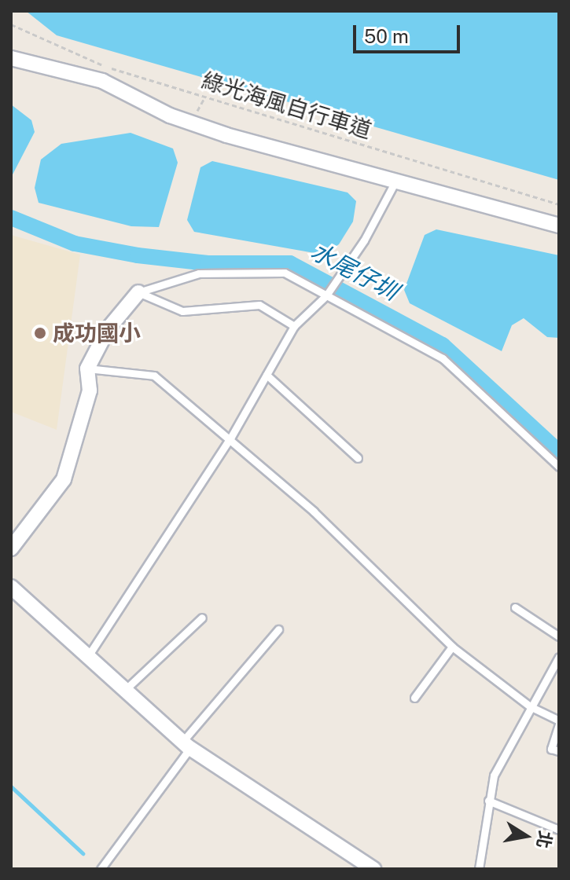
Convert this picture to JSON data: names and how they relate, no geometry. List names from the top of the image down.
{
  "streets": {
    "path": ["綠光海風自行車道"]
  },
  "water": ["水尾仔圳"],
  "places": ["成功國小"],
  "scale_bar": "50 m",
  "north": "right"
}
